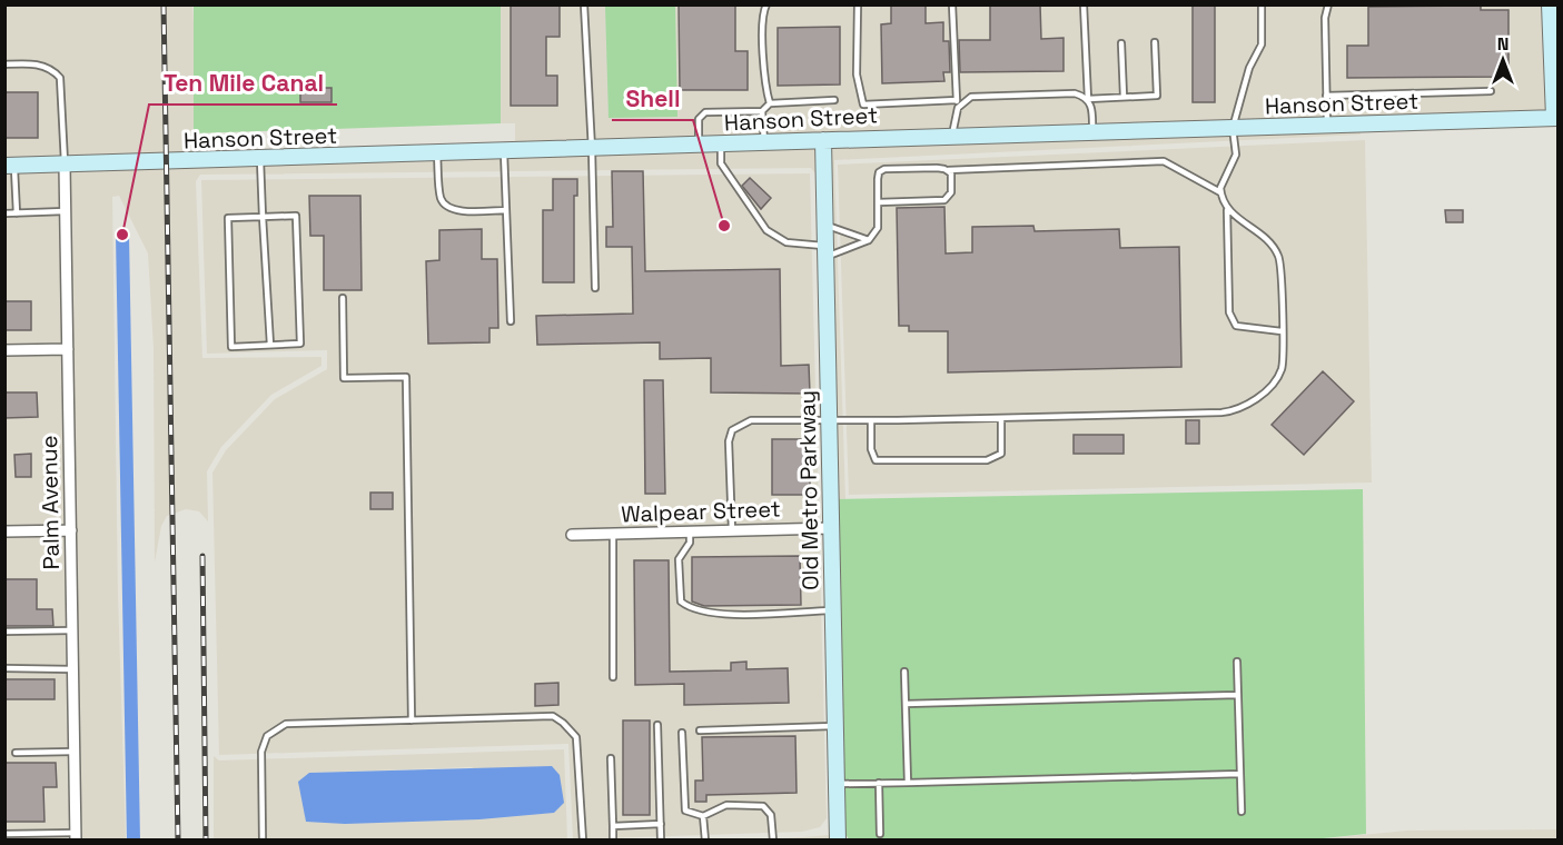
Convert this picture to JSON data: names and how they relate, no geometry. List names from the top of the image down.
{
  "streets": {
    "street": [
      "Hanson Street",
      "Old Metro Parkway",
      "Palm Avenue",
      "Walpear Street"
    ]
  },
  "crossings": [
    ["Hanson Street", "Old Metro Parkway"],
    ["Hanson Street", "Palm Avenue"],
    ["Old Metro Parkway", "Walpear Street"]
  ],
  "places": ["Shell", "Ten Mile Canal"],
  "north": "top"
}
